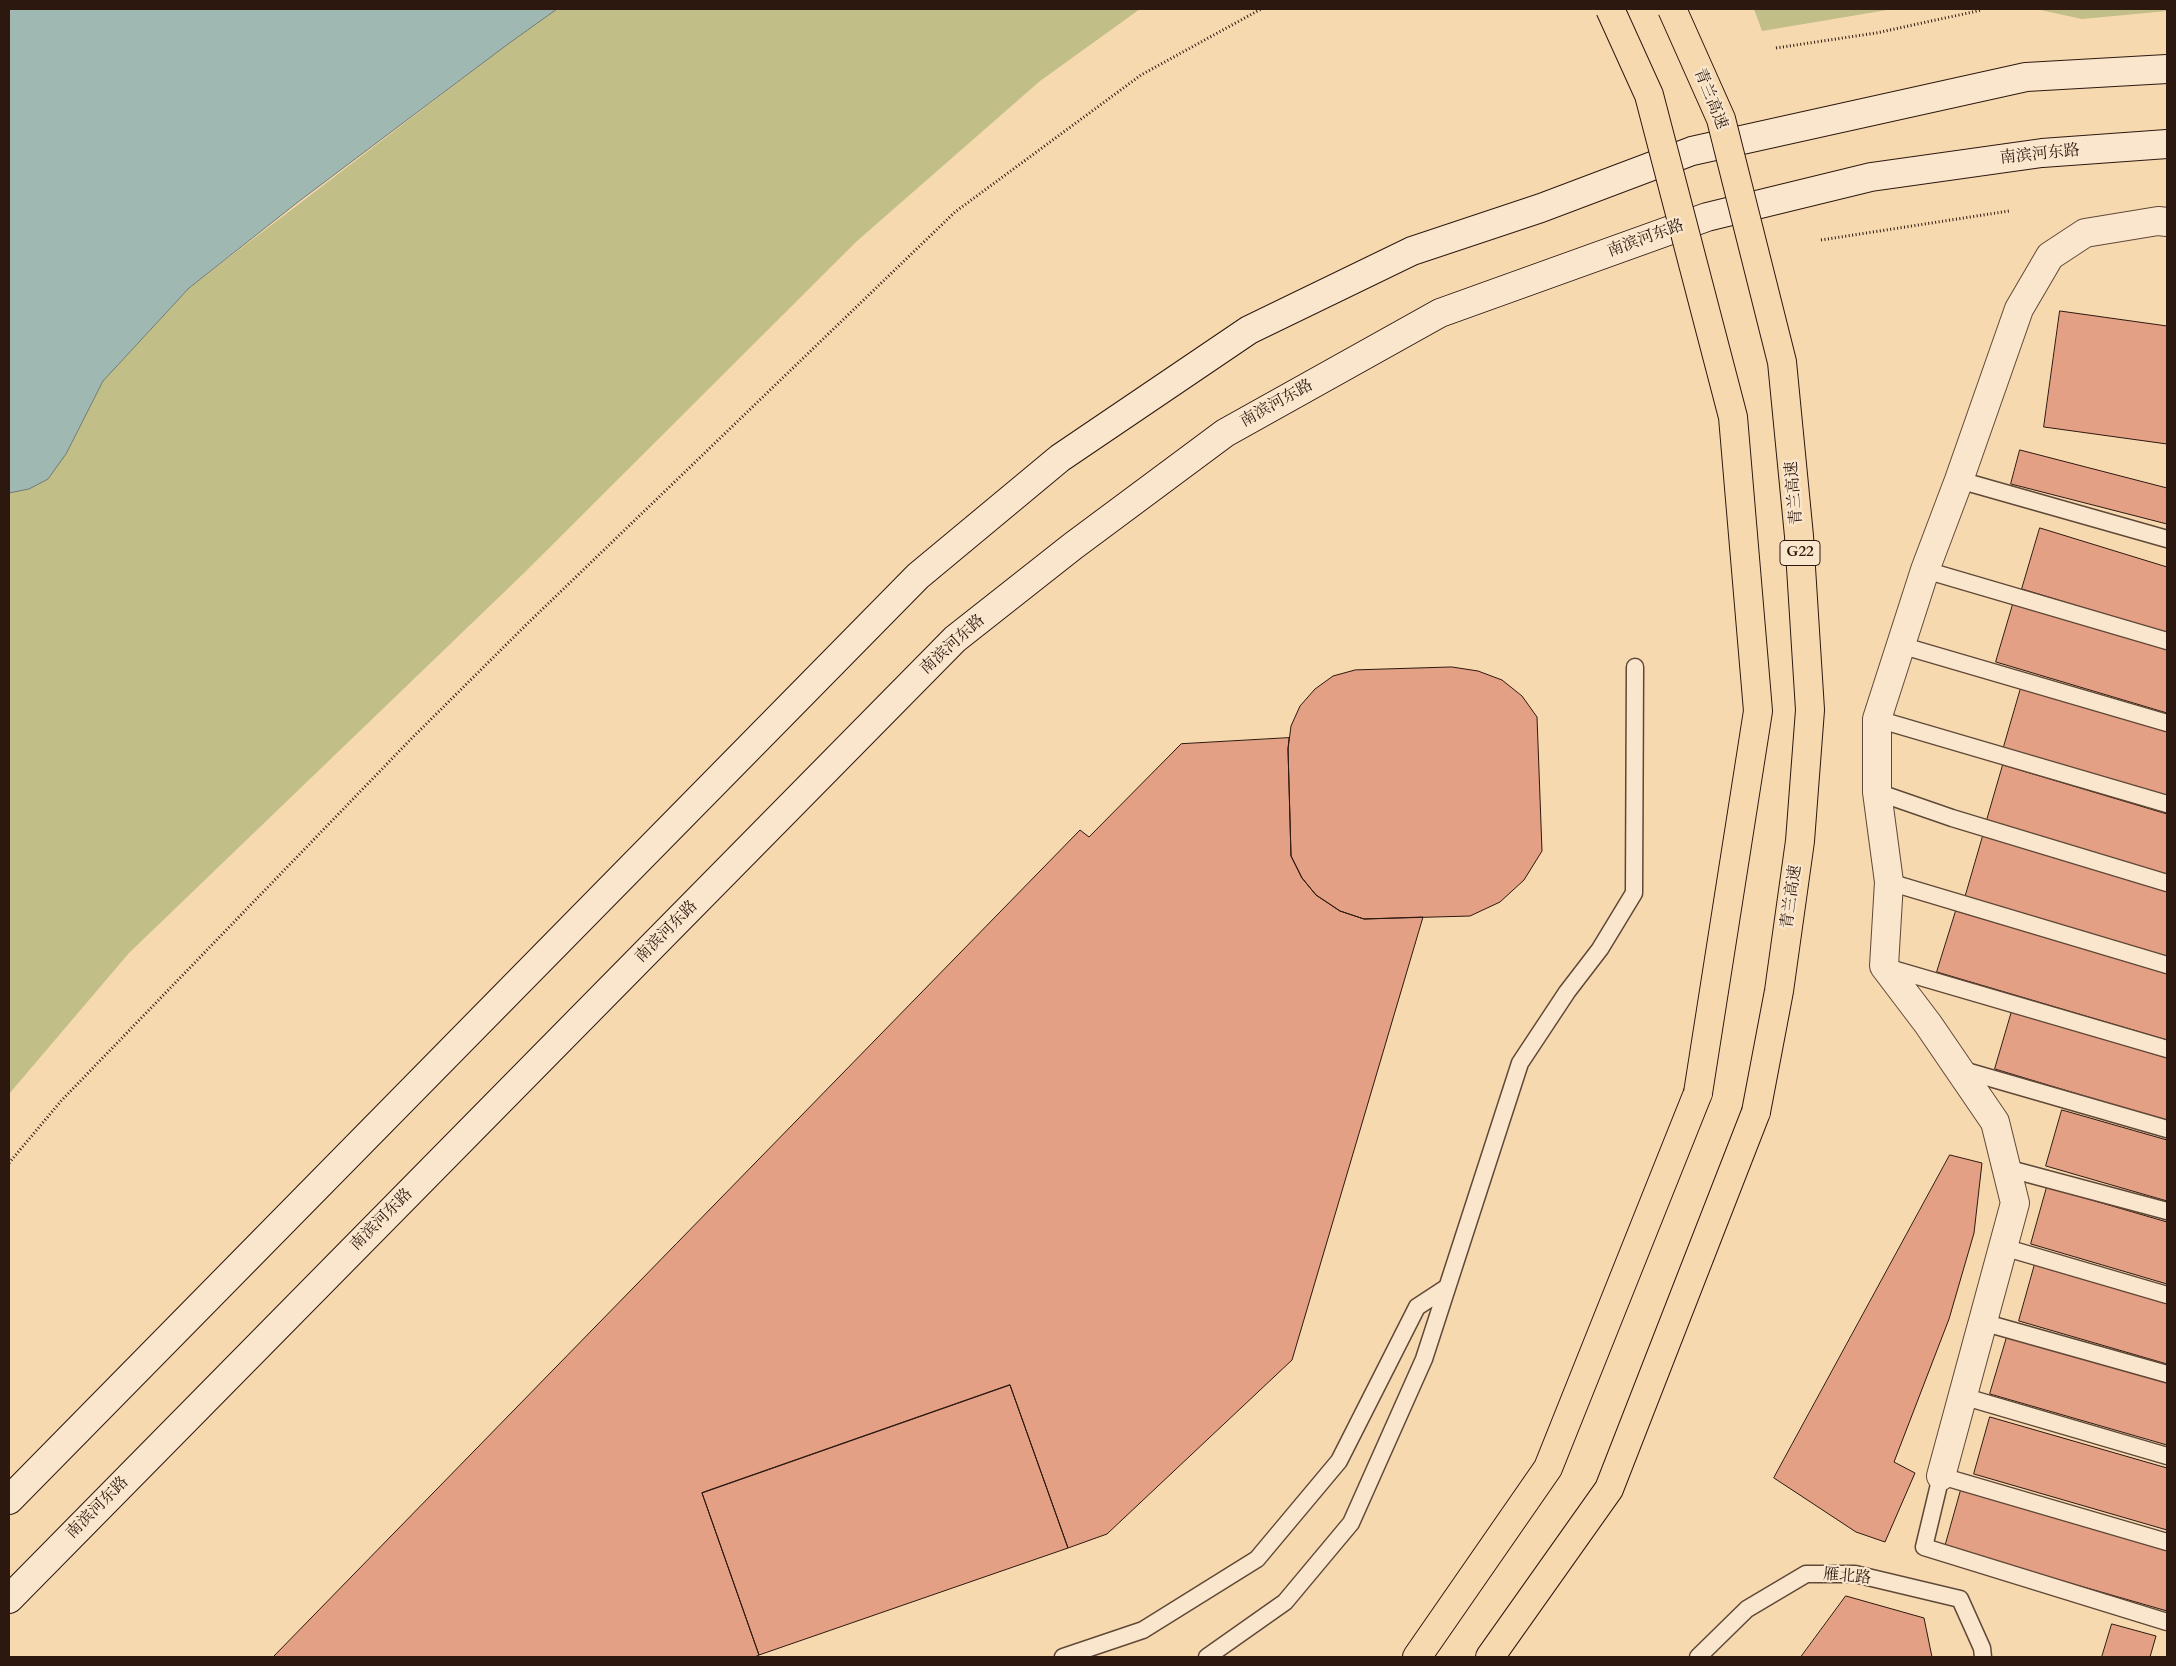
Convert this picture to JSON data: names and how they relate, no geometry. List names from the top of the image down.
{
  "streets": {
    "highway": ["青兰高速", "G22"],
    "main road": ["南滨河东路"],
    "lane": ["雁北路"]
  }
}
